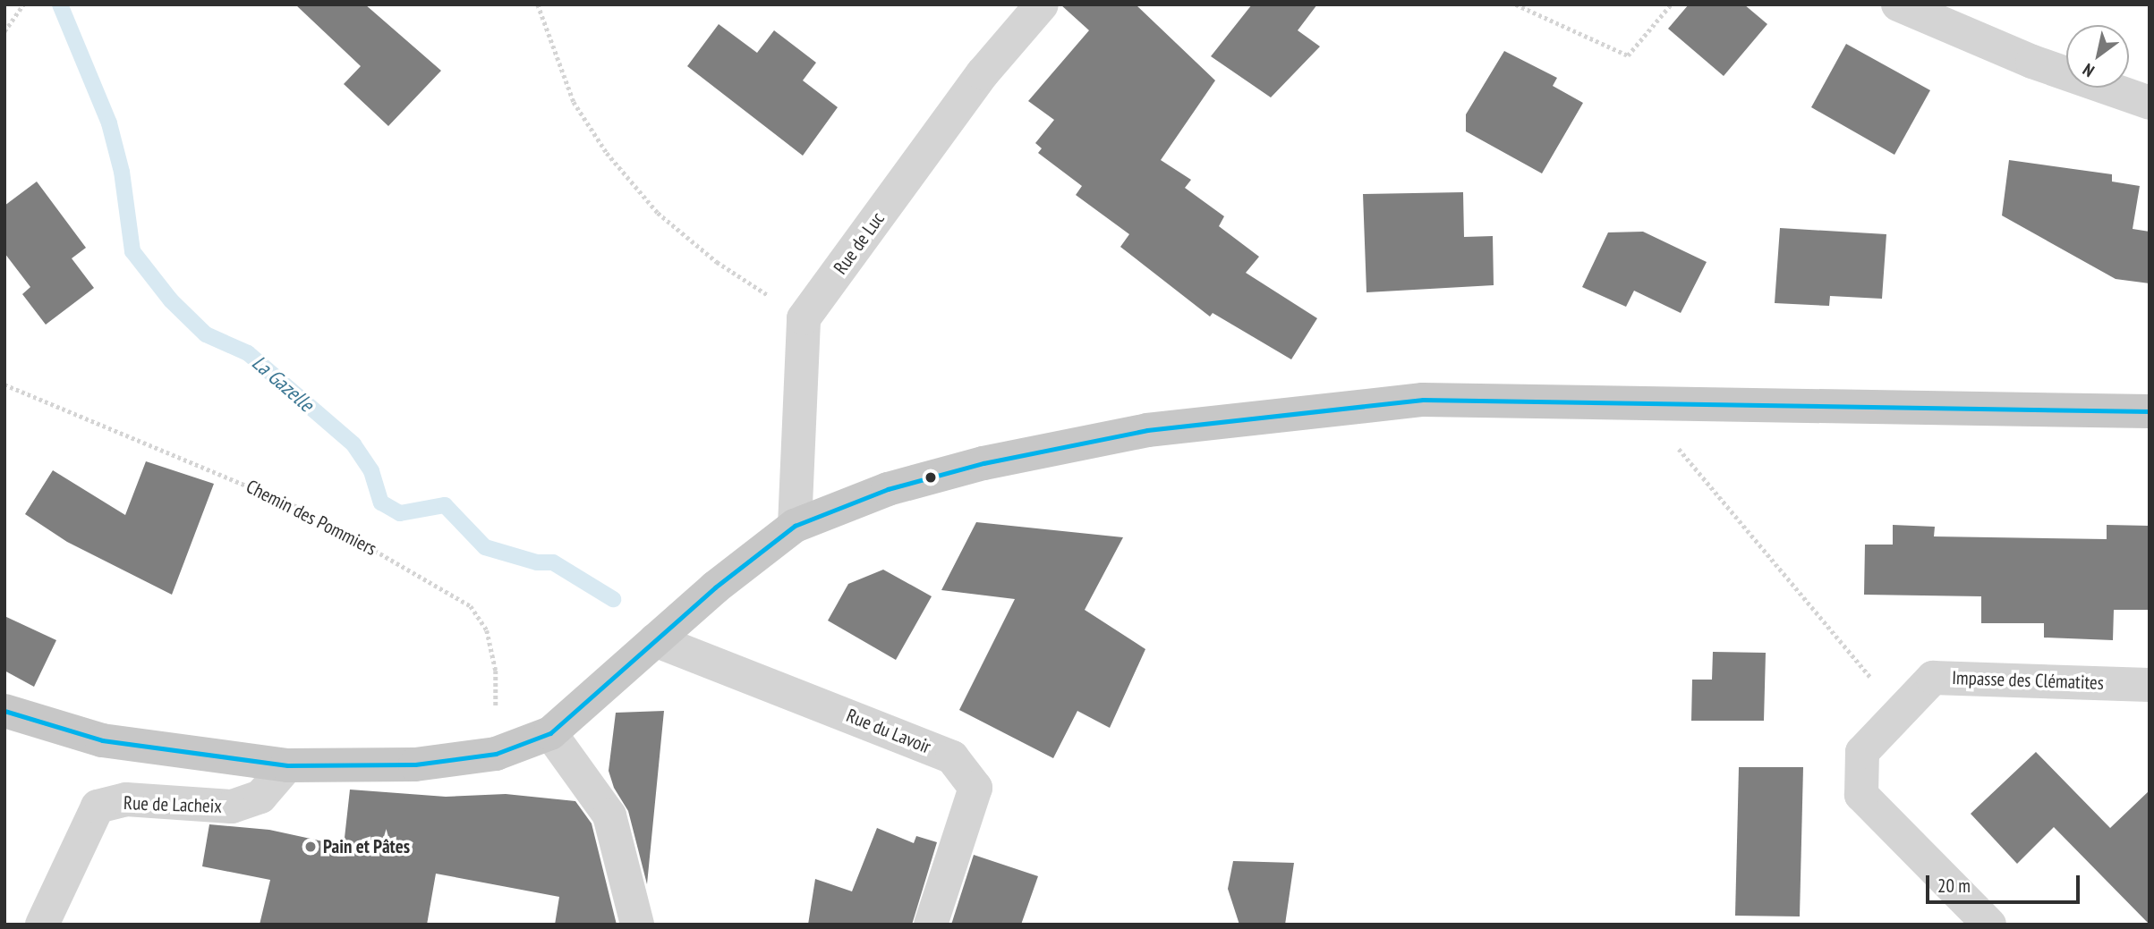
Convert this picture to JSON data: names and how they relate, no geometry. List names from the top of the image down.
{
  "streets": {
    "street": [
      "Rue de Luc",
      "Impasse des Clématites",
      "Rue du Lavoir",
      "Rue de Lacheix"
    ],
    "path": ["Chemin des Pommiers"]
  },
  "water": ["La Gazelle"],
  "places": ["Pain et Pâtes"],
  "scale_bar": "20 m",
  "north": "bottom left"
}
